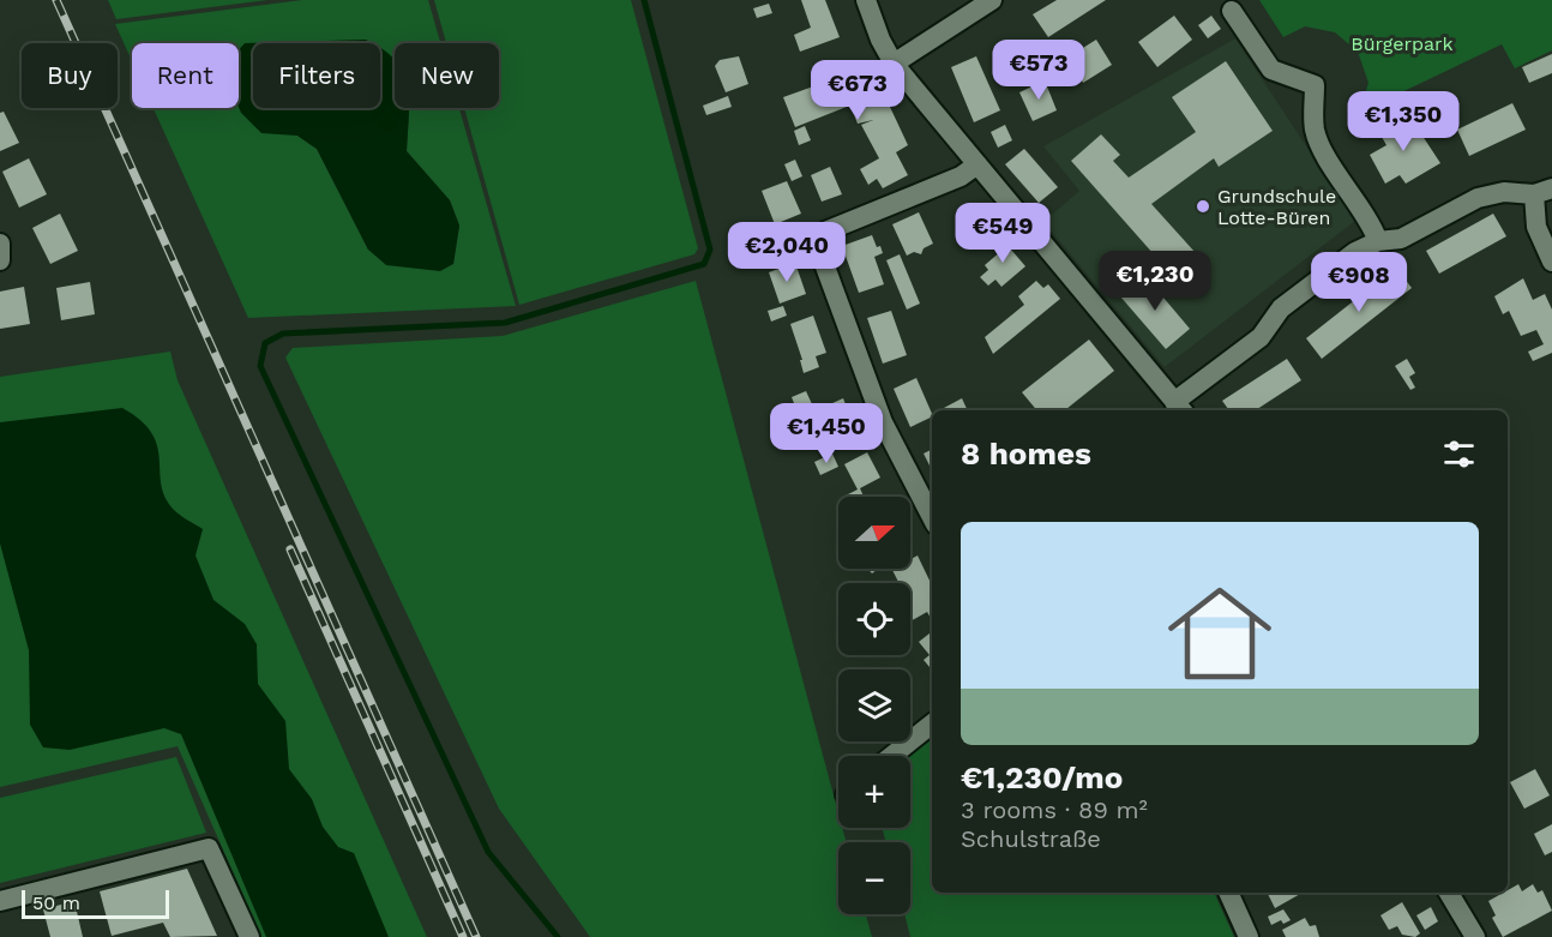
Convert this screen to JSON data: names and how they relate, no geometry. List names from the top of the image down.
{
  "parks": ["Bürgerpark"],
  "places": ["Grundschule Lotte-Büren"],
  "scale_bar": "50 m",
  "north": "right",
  "page": {
    "price": [
      "€573",
      "€673",
      "€1,350",
      "€549",
      "€2,040",
      "€1,230",
      "€908",
      "€1,450"
    ],
    "chip": [
      "Buy",
      "Rent",
      "Filters",
      "New"
    ],
    "heading": "8 homes",
    "map_buttons": ["+", "−"],
    "list": [
      {
        "name": "€1,230/mo",
        "note": "3 rooms · 89 m² · Schulstraße"
      }
    ],
    "scale": "50 m"
  }
}
